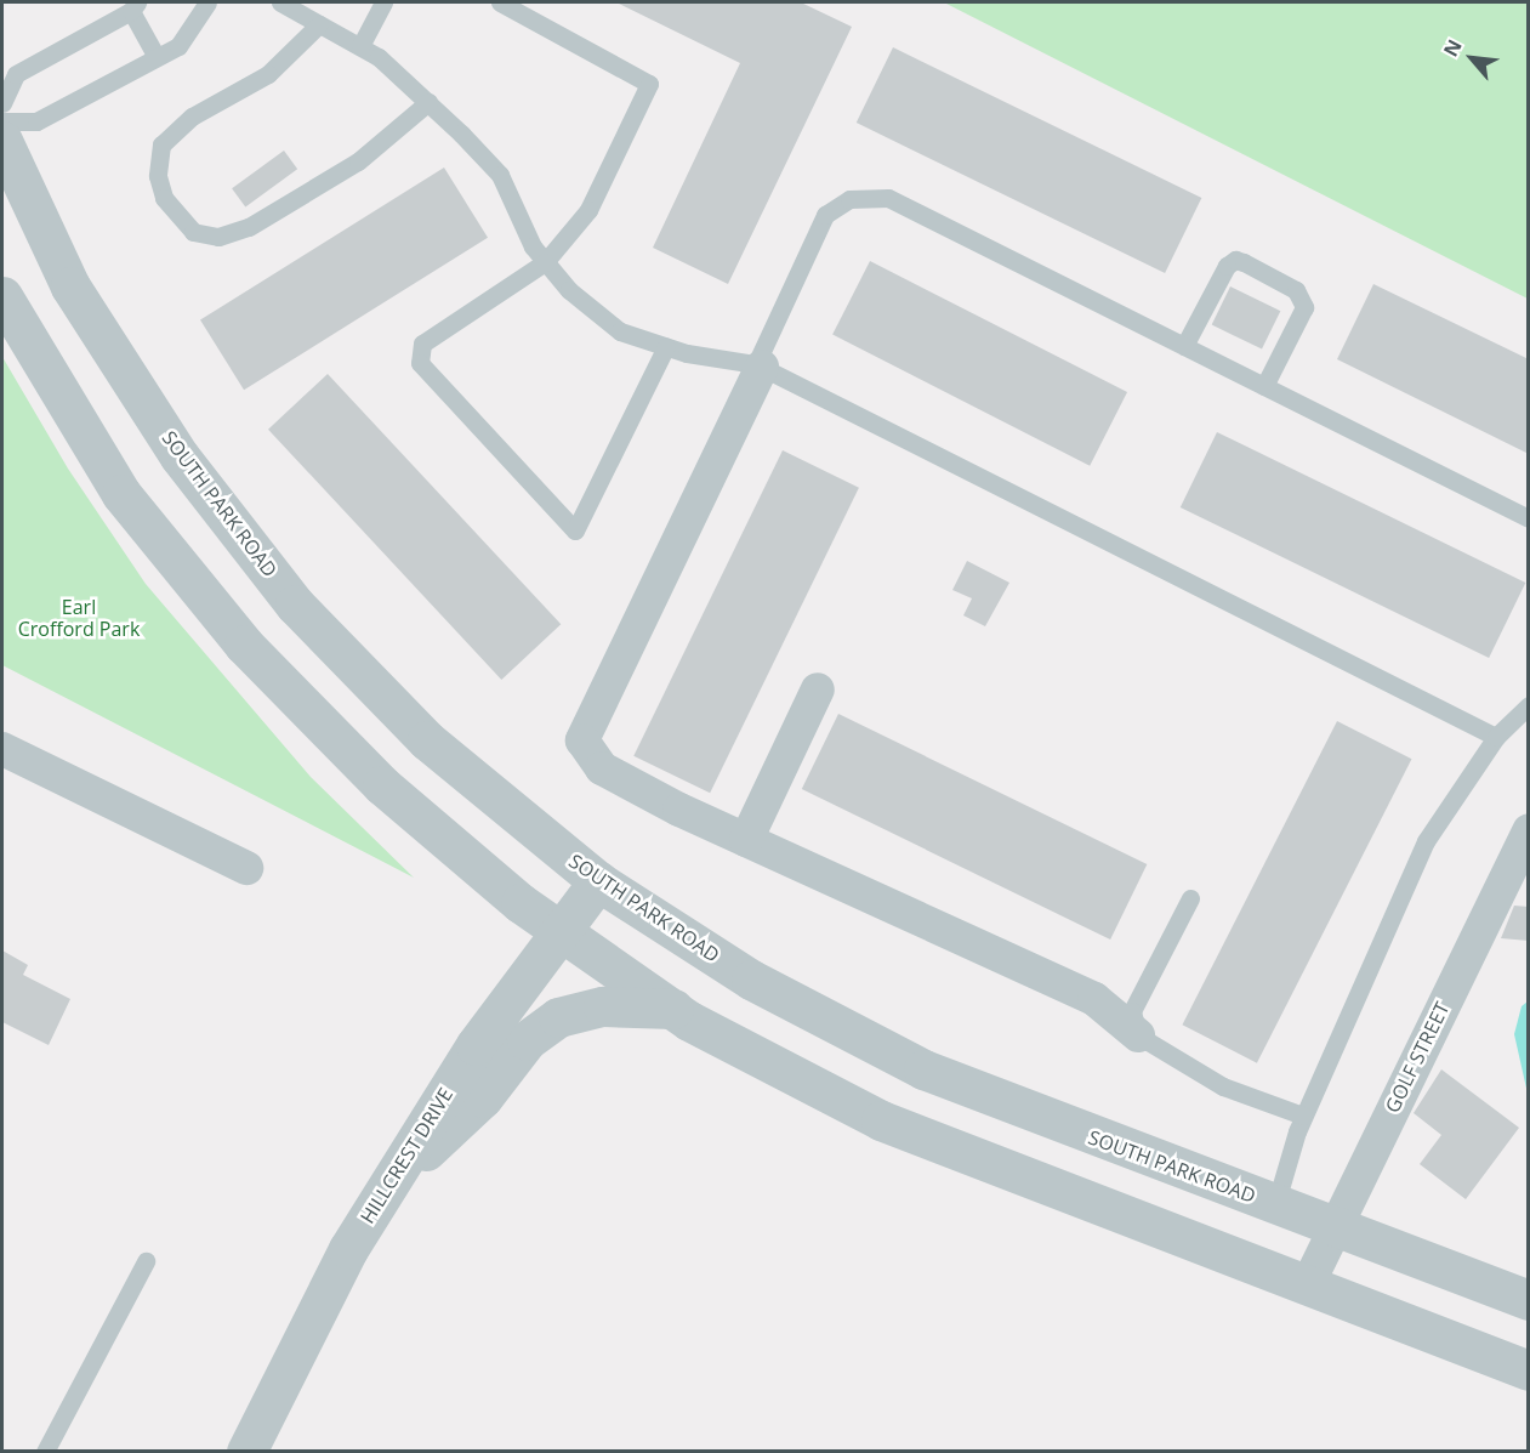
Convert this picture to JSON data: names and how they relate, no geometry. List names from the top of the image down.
{
  "streets": {
    "street": ["SOUTH PARK ROAD", "GOLF STREET", "HILLCREST DRIVE"]
  },
  "crossings": [
    ["SOUTH PARK ROAD", "GOLF STREET"],
    ["SOUTH PARK ROAD", "HILLCREST DRIVE"]
  ],
  "parks": ["Earl Crofford Park"],
  "north": "top left"
}
